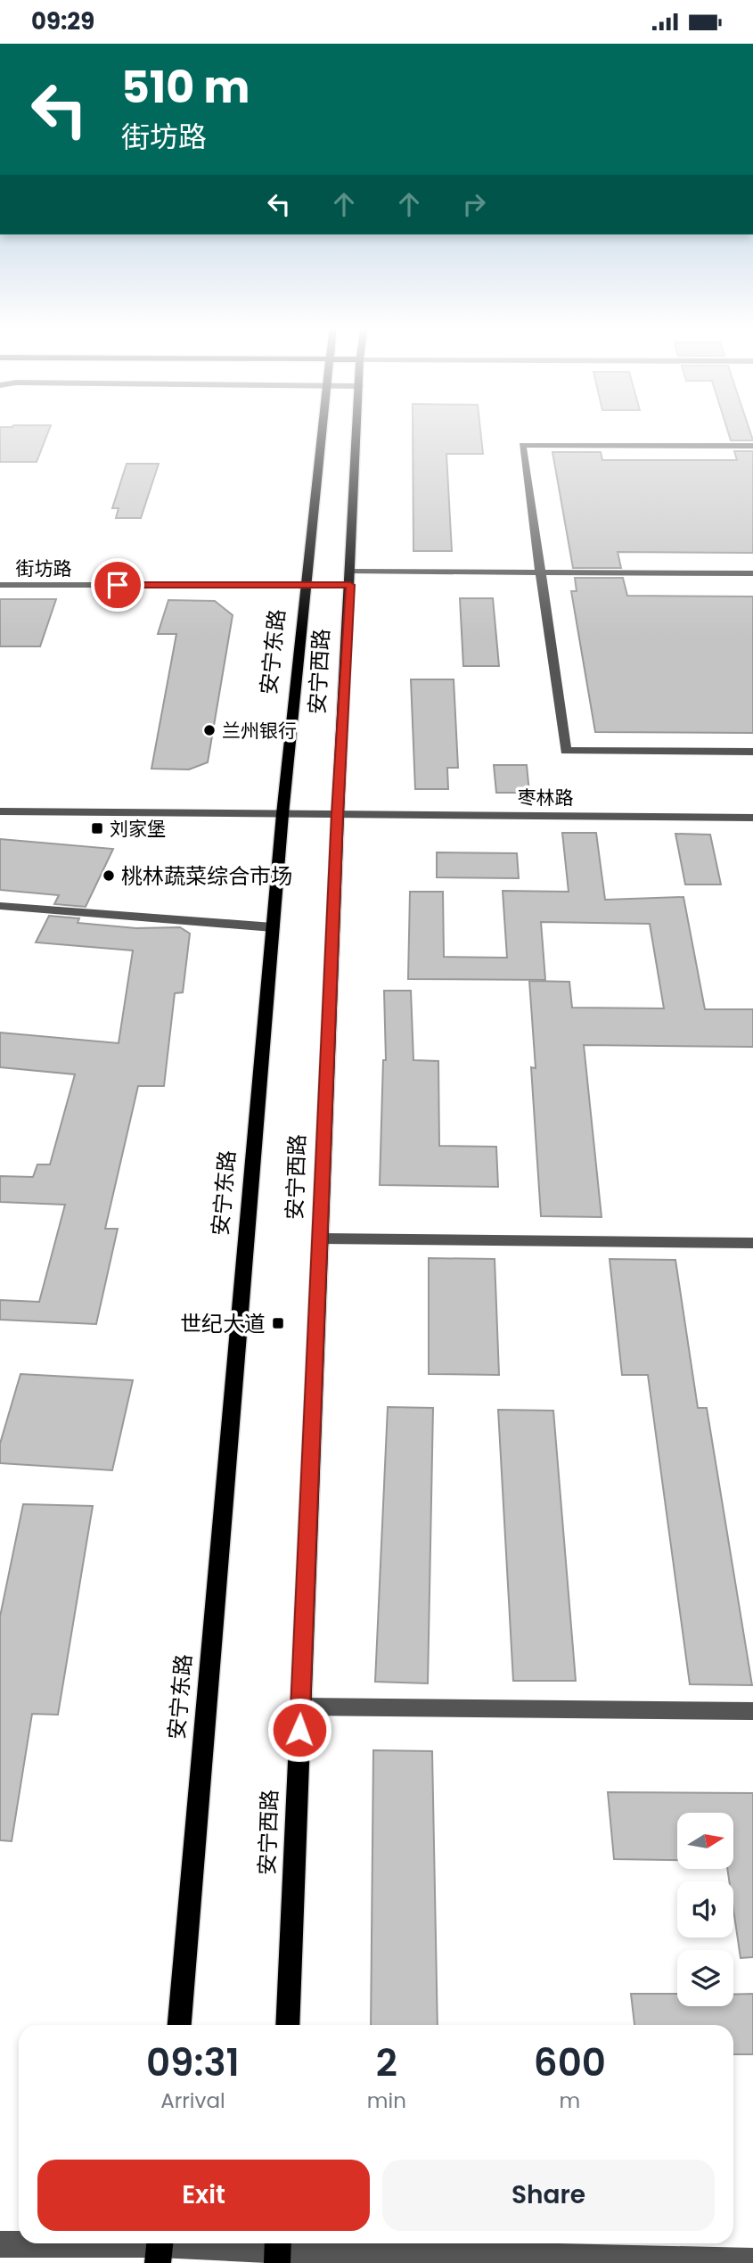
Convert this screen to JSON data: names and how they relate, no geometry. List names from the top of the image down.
{
  "streets": {
    "main road": ["安宁东路", "安宁西路"],
    "street": ["街坊路", "枣林路"]
  },
  "crossings": [
    ["街坊路", "安宁东路"],
    ["街坊路", "安宁西路"],
    ["安宁东路", "枣林路"],
    ["安宁西路", "枣林路"]
  ],
  "places": {
    "other": ["兰州银行", "桃林蔬菜综合市场"],
    "transit": ["刘家堡", "世纪大道"]
  },
  "north": "right",
  "page": {
    "status": "09:29",
    "turn": ["510 m", "街坊路"],
    "eta": [
      "09:31",
      "Arrival",
      "2",
      "min",
      "600",
      "m"
    ],
    "buttons": ["Exit", "Share"]
  }
}
